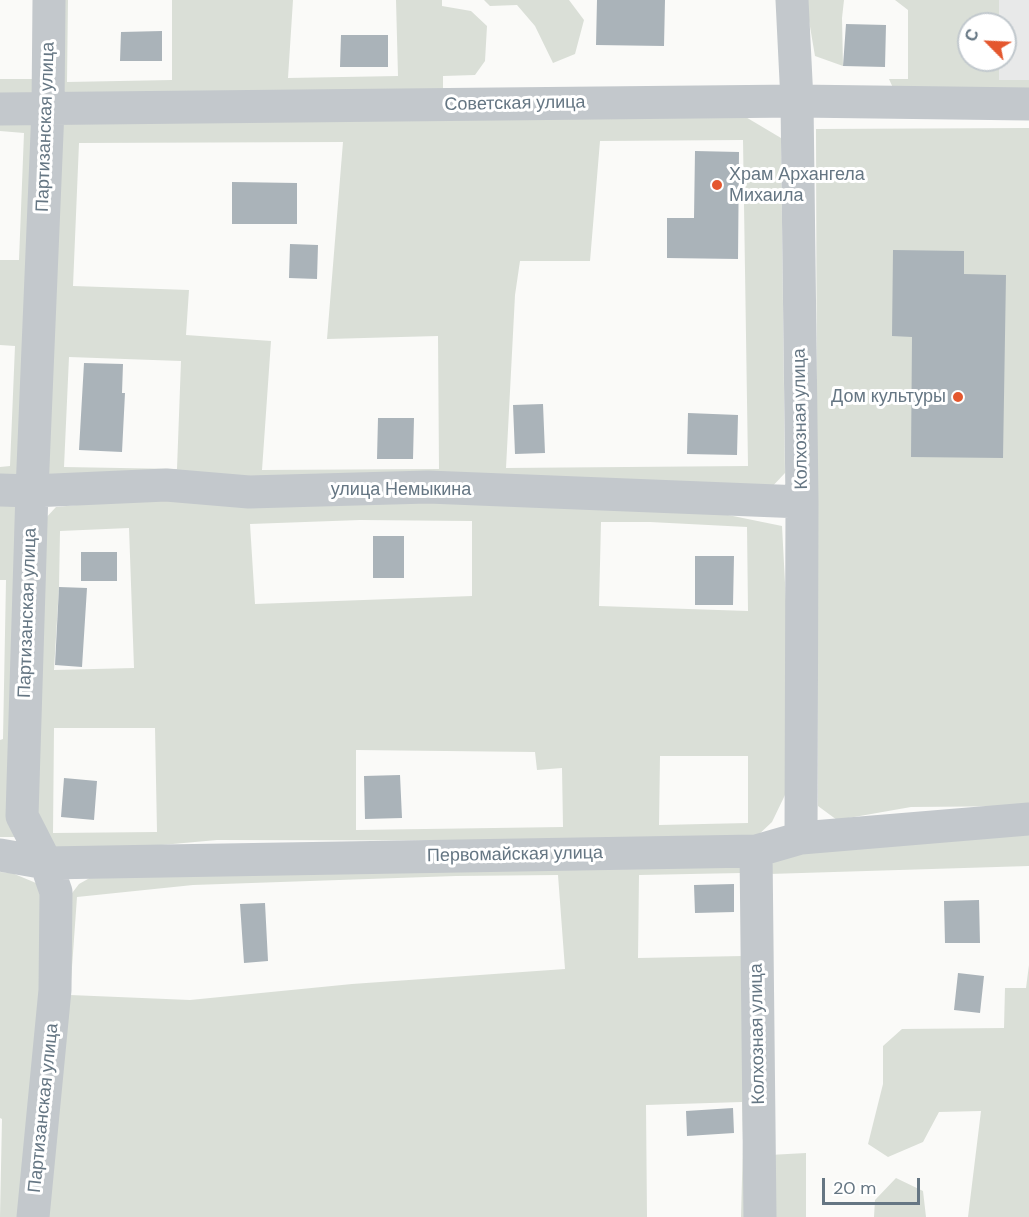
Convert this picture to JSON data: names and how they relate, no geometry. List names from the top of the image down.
{
  "streets": {
    "street": [
      "Советская улица",
      "Партизанская улица",
      "Колхозная улица",
      "улица Немыкина",
      "Первомайская улица"
    ]
  },
  "crossings": [
    ["Советская улица", "Партизанская улица"],
    ["Советская улица", "Колхозная улица"],
    ["Партизанская улица", "улица Немыкина"],
    ["Партизанская улица", "Первомайская улица"],
    ["Колхозная улица", "улица Немыкина"],
    ["Колхозная улица", "Первомайская улица"]
  ],
  "places": ["Храм Архангела Михаила", "Дом культуры"],
  "scale_bar": "20 m",
  "north": "top left"
}
